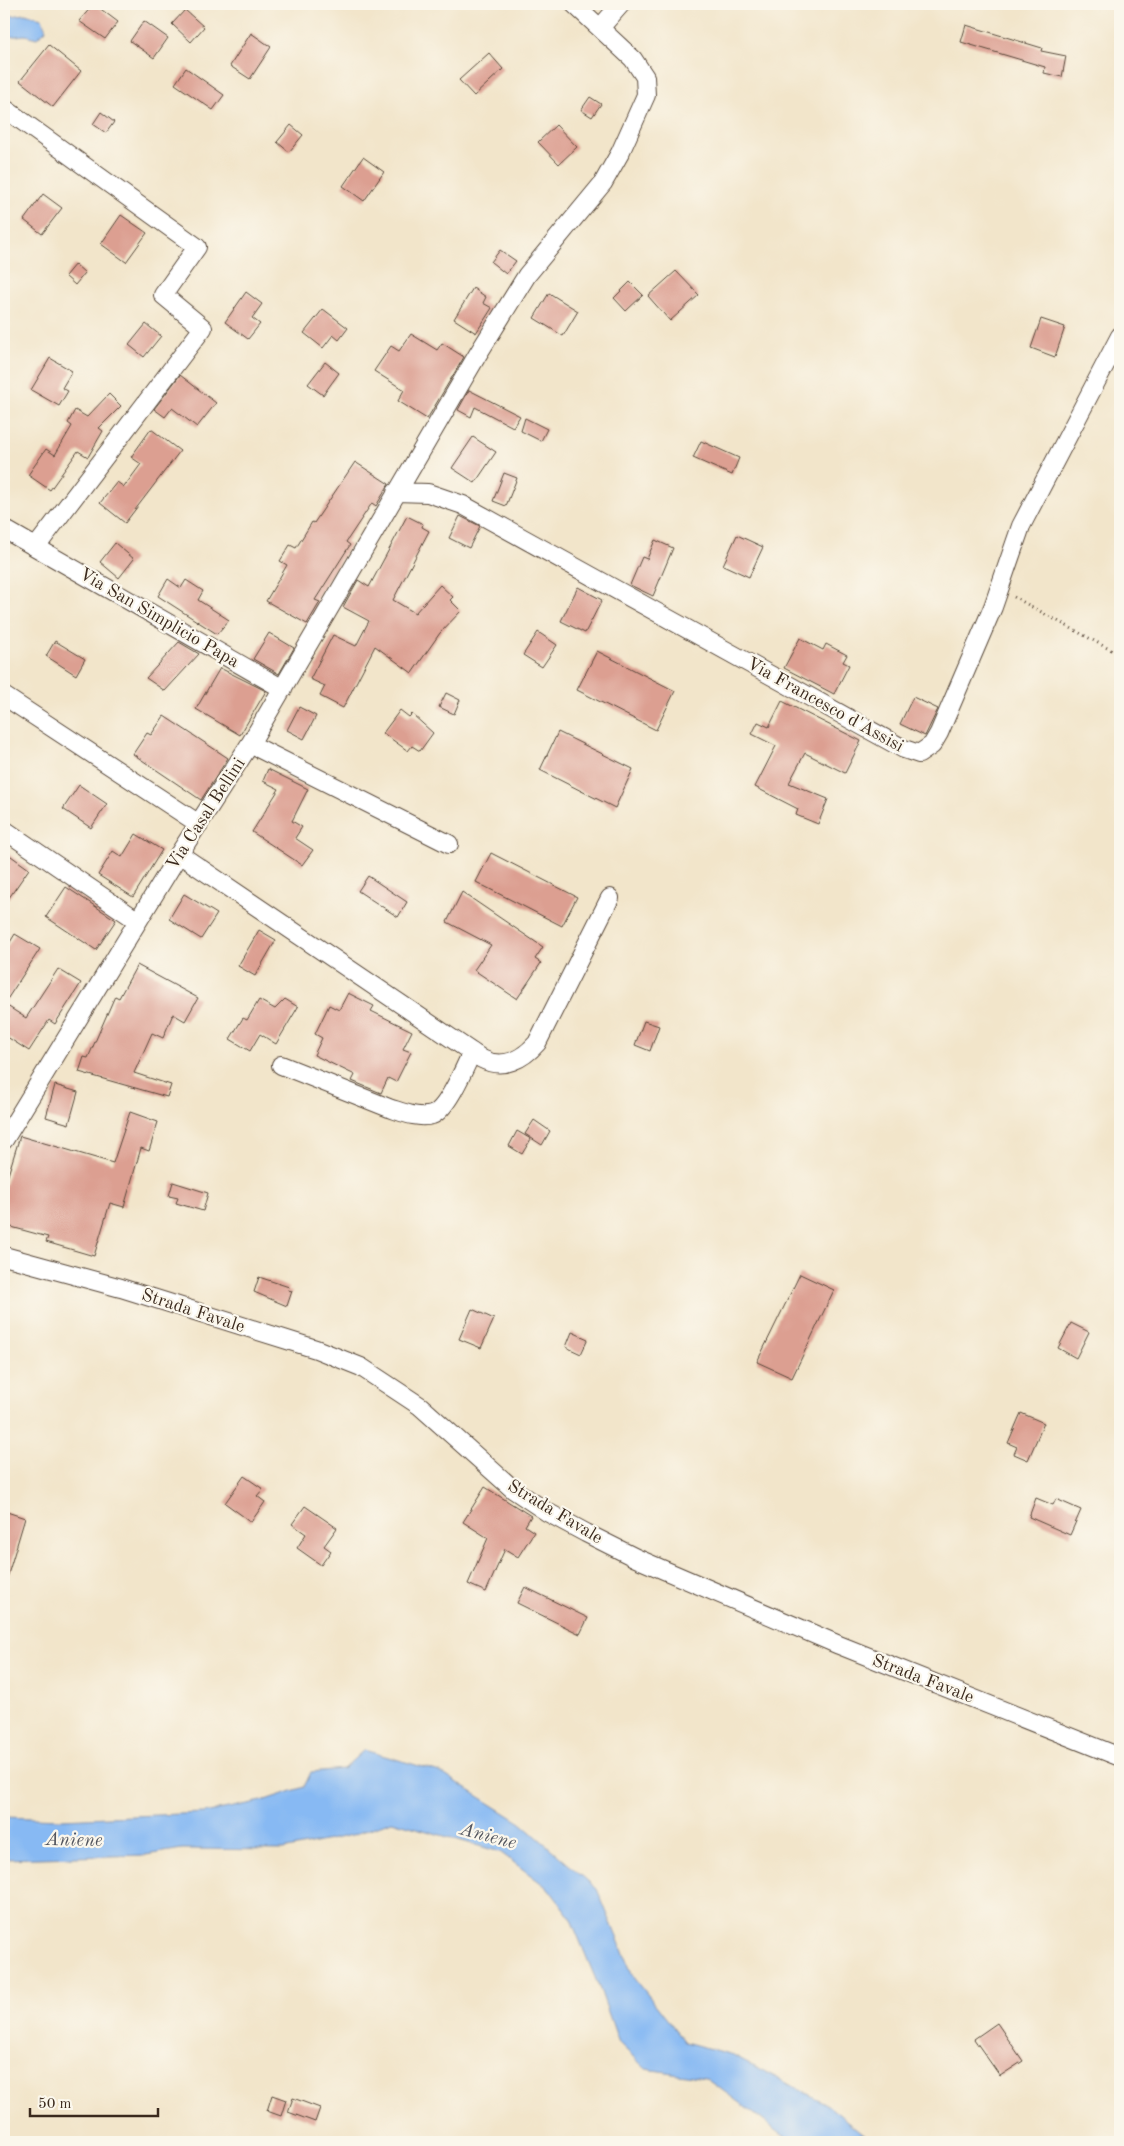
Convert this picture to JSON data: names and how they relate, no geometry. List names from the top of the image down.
{
  "streets": {
    "street": [
      "Via San Simplicio Papa",
      "Via Francesco d'Assisi",
      "Via Casal Bellini",
      "Strada Favale"
    ]
  },
  "crossings": [
    ["Via San Simplicio Papa", "Via Casal Bellini"],
    ["Via Francesco d'Assisi", "Via Casal Bellini"]
  ],
  "water": ["Aniene"],
  "scale_bar": "50 m"
}
